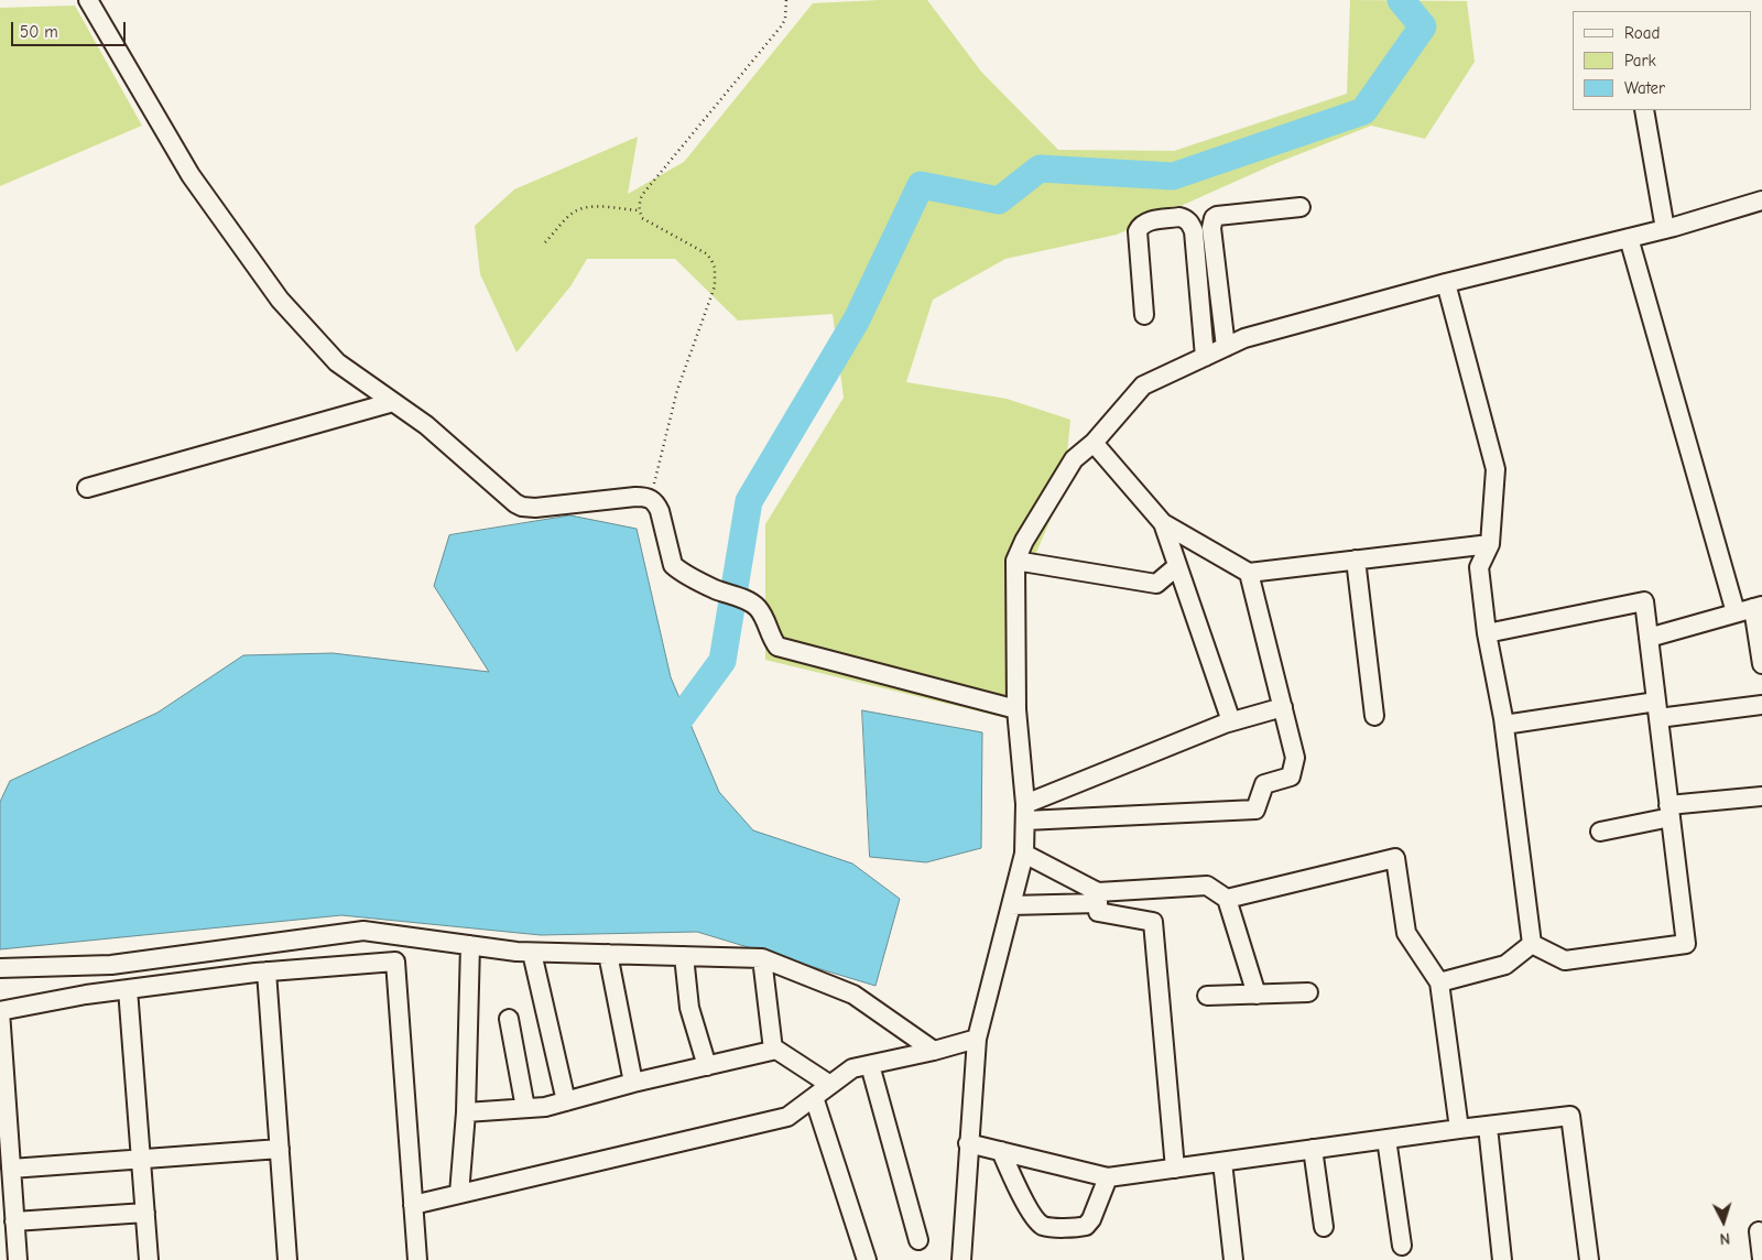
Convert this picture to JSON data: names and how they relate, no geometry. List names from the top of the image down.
{
  "legend": ["Road", "Park", "Water"],
  "scale_bar": "50 m",
  "north": "bottom"
}
